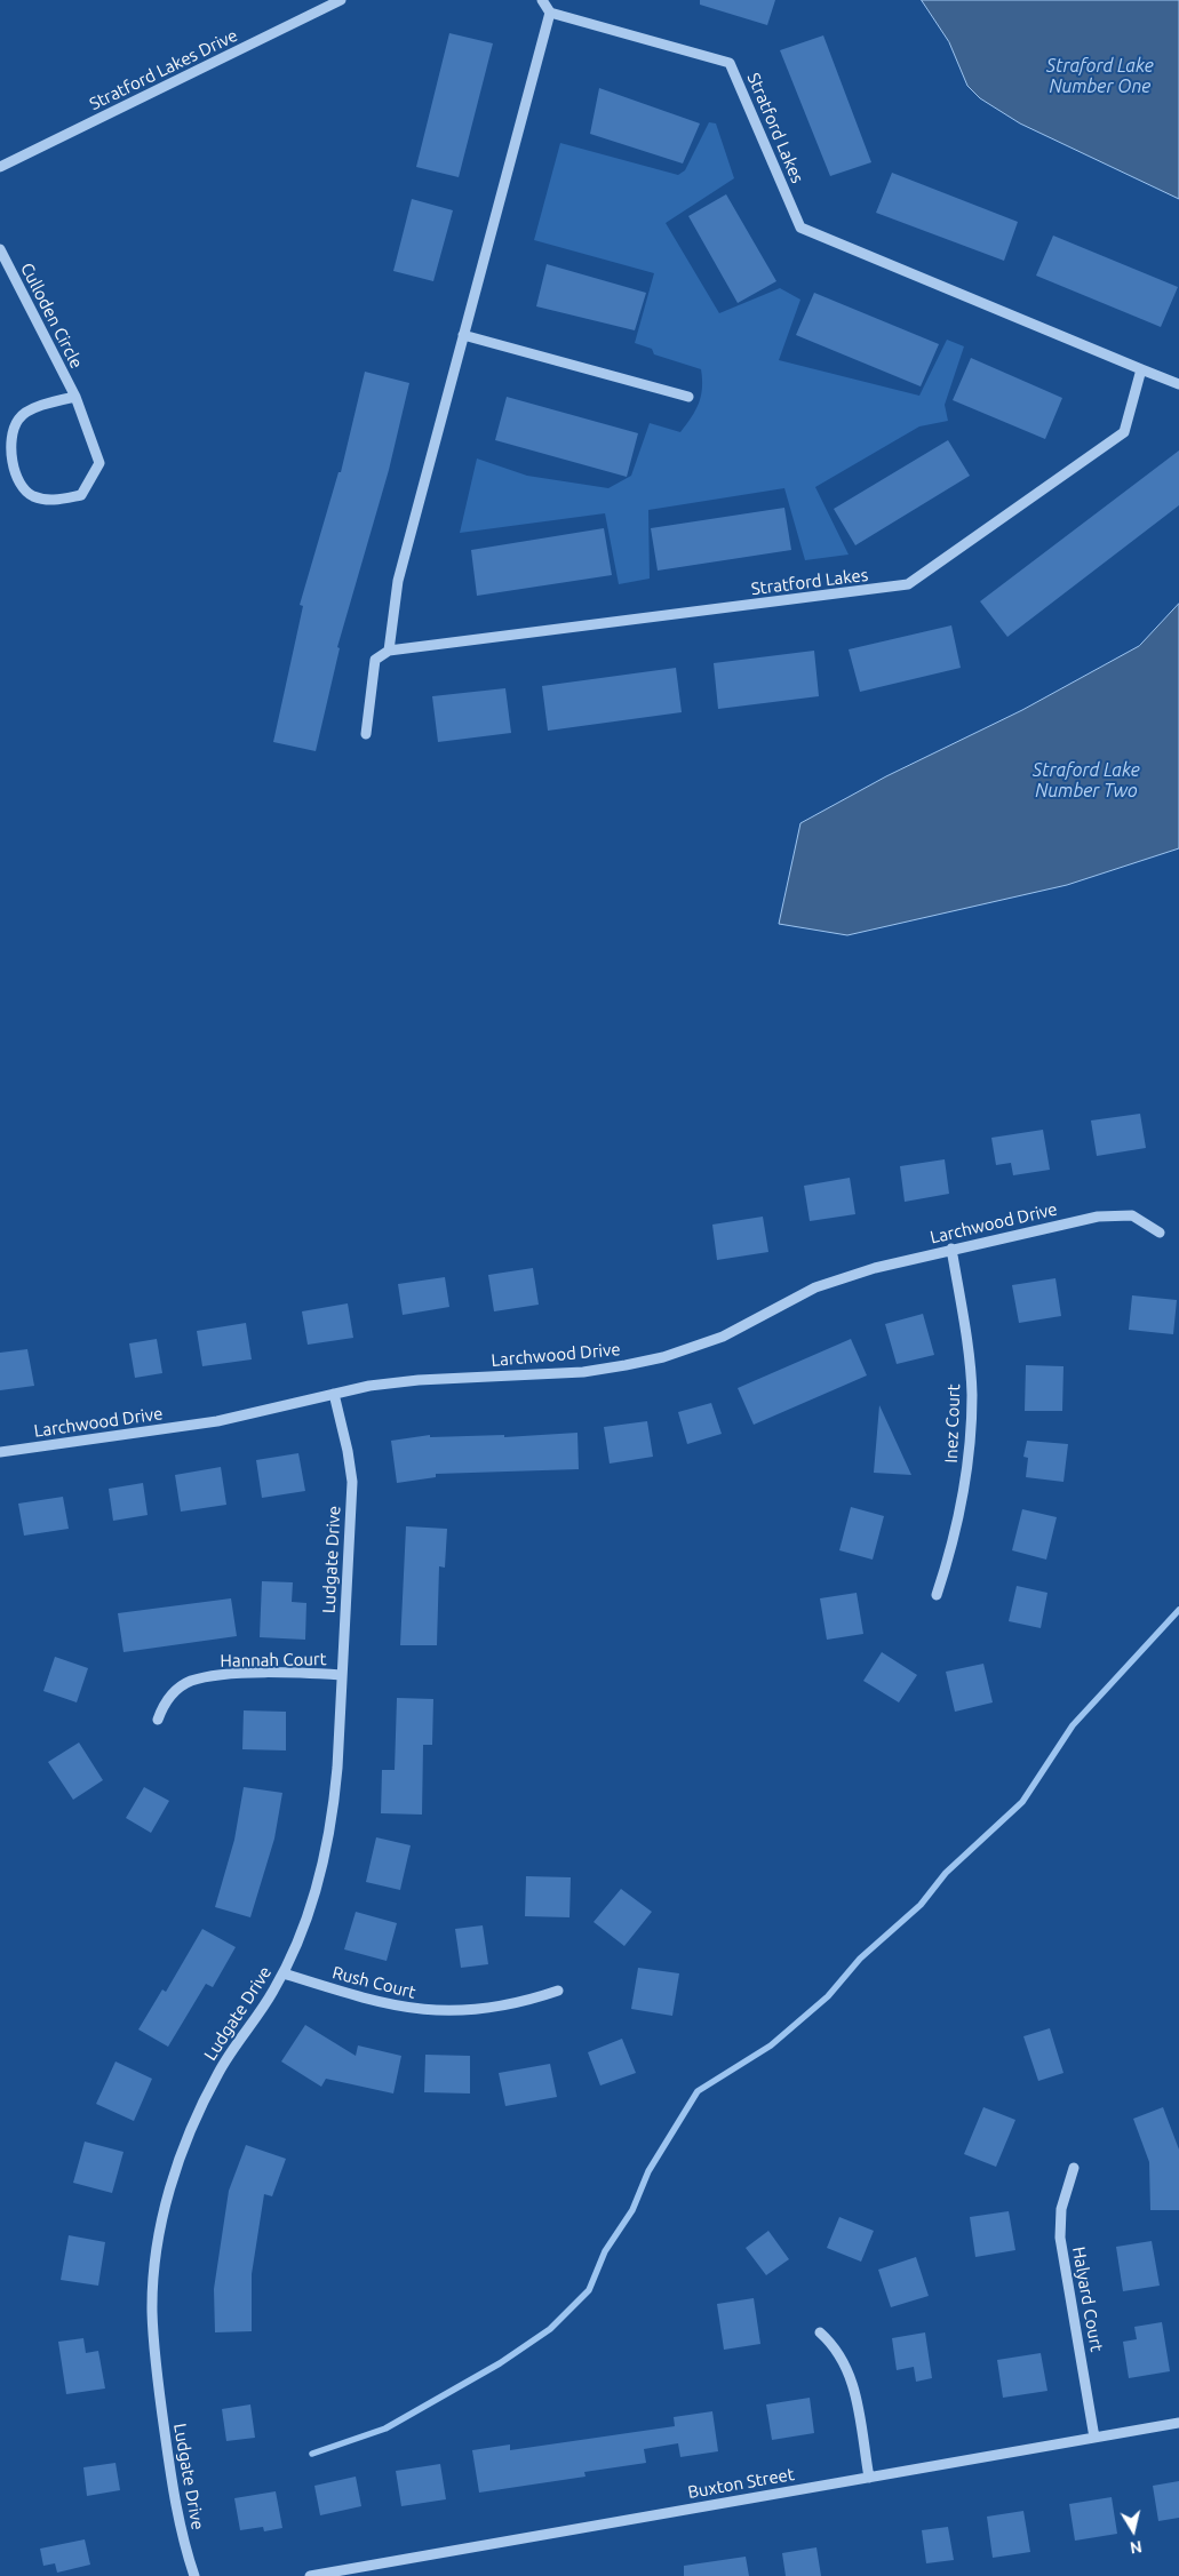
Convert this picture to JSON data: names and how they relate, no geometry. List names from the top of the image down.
{
  "streets": {
    "street": [
      "Stratford Lakes Drive",
      "Stratford Lakes",
      "Culloden Circle",
      "Larchwood Drive",
      "Inez Court",
      "Ludgate Drive",
      "Hannah Court",
      "Rush Court",
      "Halyard Court",
      "Buxton Street"
    ]
  },
  "crossings": [
    ["Larchwood Drive", "Inez Court"],
    ["Larchwood Drive", "Ludgate Drive"],
    ["Ludgate Drive", "Hannah Court"],
    ["Ludgate Drive", "Rush Court"],
    ["Halyard Court", "Buxton Street"]
  ],
  "water": ["Straford Lake Number One", "Straford Lake Number Two"],
  "north": "bottom"
}
